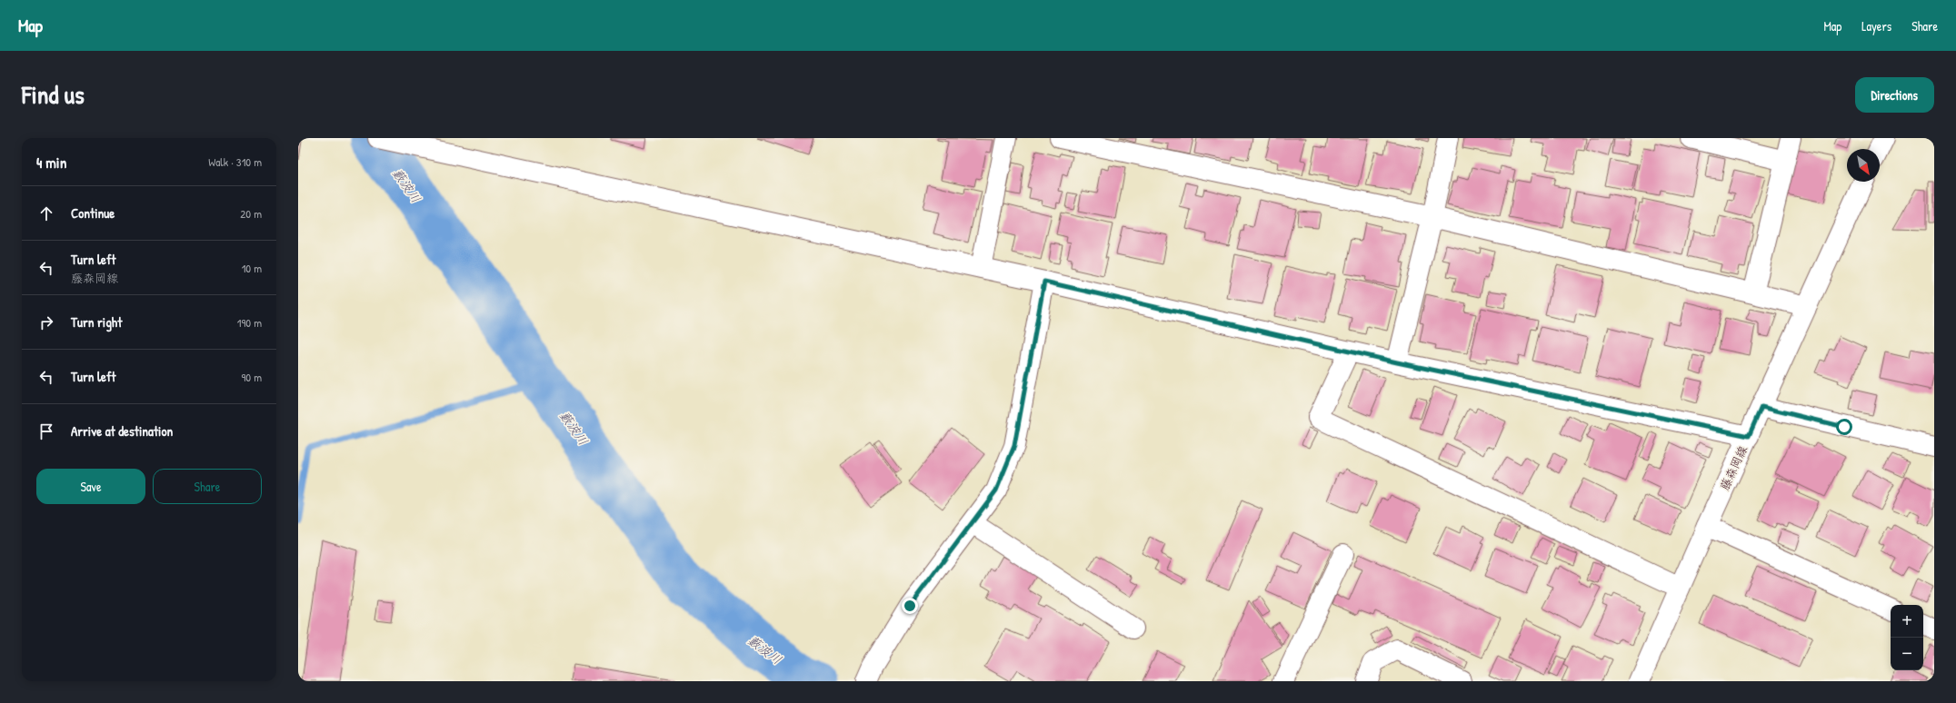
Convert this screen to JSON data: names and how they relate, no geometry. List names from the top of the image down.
{
  "streets": {
    "street": ["藤森岡線"]
  },
  "water": ["藪波川"],
  "north": "bottom right",
  "page": {
    "header": "Map",
    "nav": ["Map", "Layers", "Share"],
    "title": "Find us",
    "buttons": [
      "Directions",
      ["Save", "Share"]
    ],
    "heading": ["4 min", "Walk · 310 m"],
    "list": [
      ["Continue", "20 m"],
      ["Turn left", "藤森岡線", "10 m"],
      ["Turn right", "190 m"],
      ["Turn left", "90 m"],
      "Arrive at destination"
    ],
    "map_buttons": ["+", "−"]
  }
}
